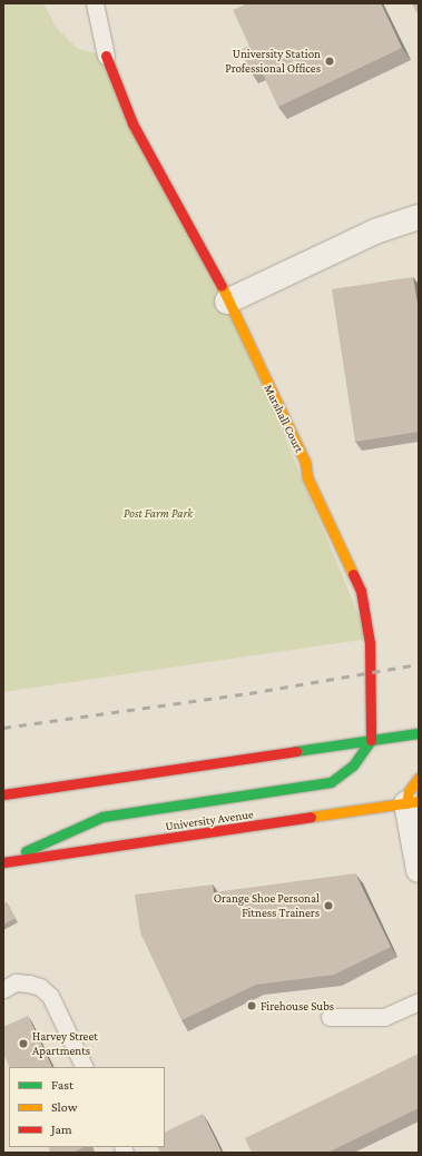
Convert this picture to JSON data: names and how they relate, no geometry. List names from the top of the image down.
{
  "streets": {
    "main road": ["Marshall Court", "University Avenue"]
  },
  "parks": ["Post Farm Park"],
  "places": [
    "University Station Professional Offices",
    "Orange Shoe Personal Fitness Trainers",
    "Firehouse Subs",
    "Harvey Street Apartments"
  ],
  "legend": ["Fast", "Slow", "Jam"]
}
